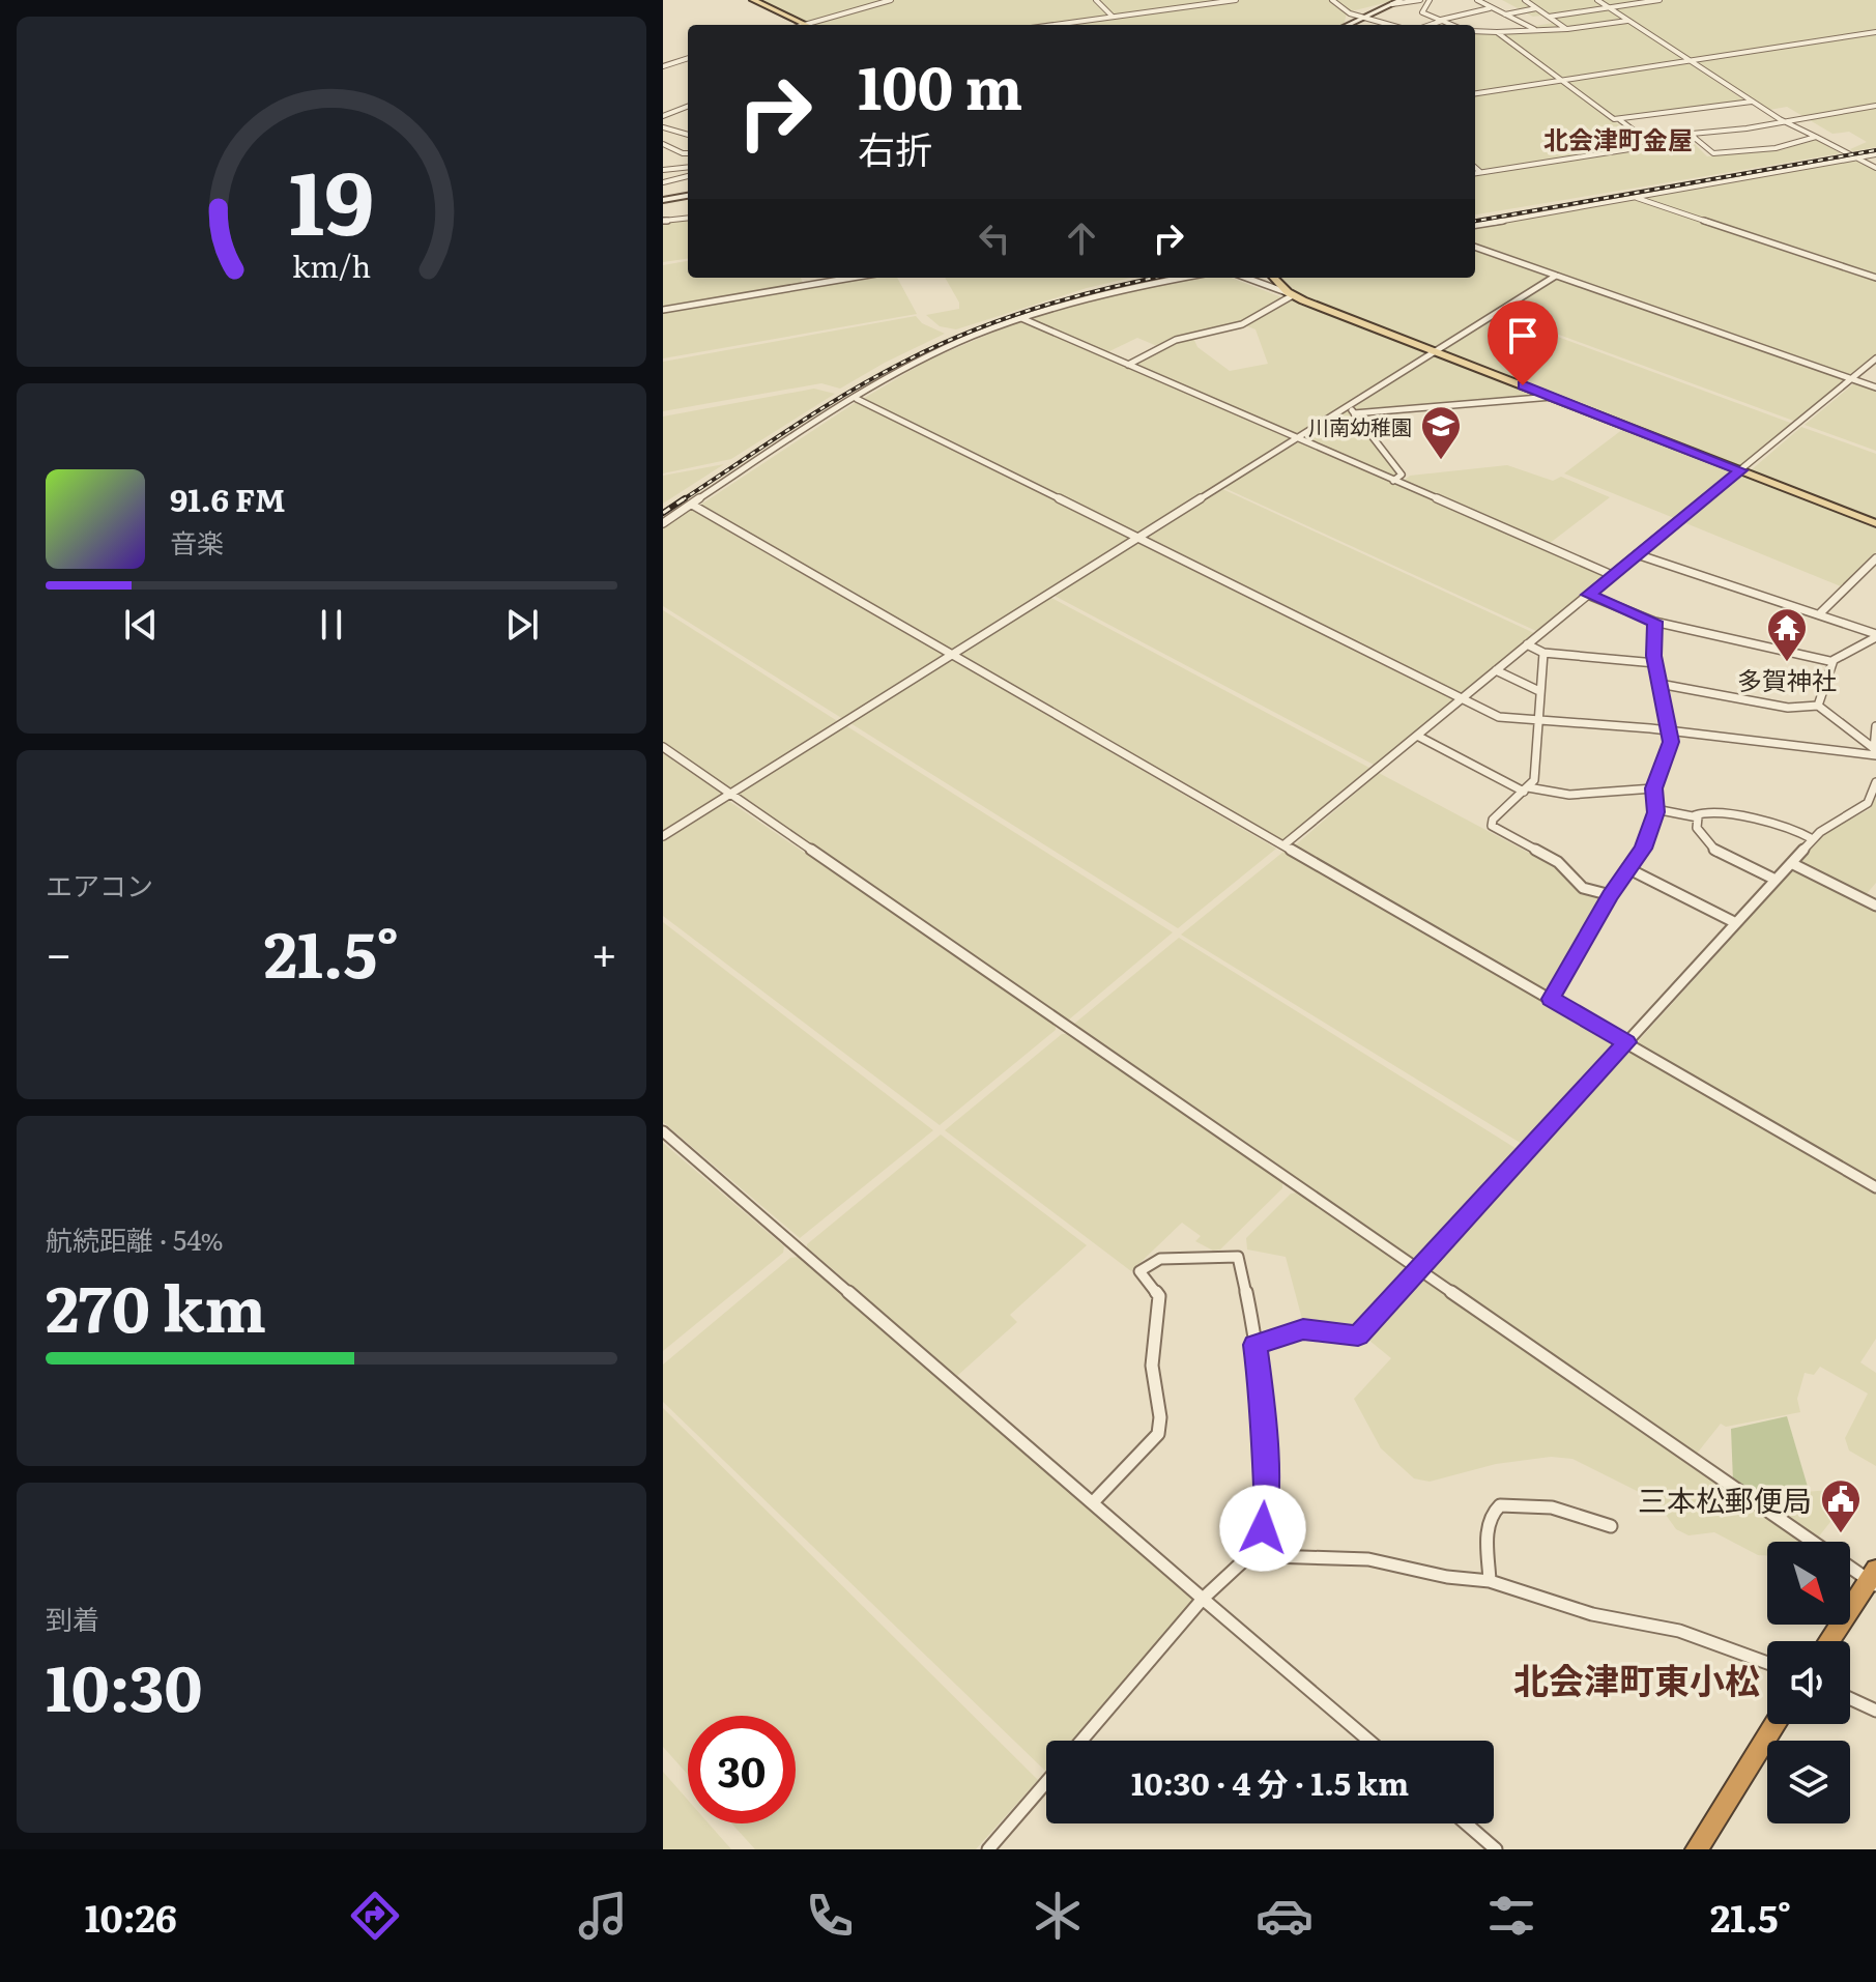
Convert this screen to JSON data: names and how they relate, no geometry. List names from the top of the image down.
{
  "districts": ["北会津町金屋", "北会津町東小松"],
  "places": {
    "school or university": ["川南幼稚園"],
    "temple": ["多賀神社"],
    "public building": ["三本松郵便局"]
  },
  "north": "bottom right",
  "page": {
    "turn": ["100 m", "右折"],
    "song": ["91.6 FM", "音楽"],
    "tile": [
      "エアコン",
      ["航続距離 · 54%", "270 km"],
      ["到着", "10:30"]
    ],
    "heat": ["−", "21.5°", "+"],
    "limit": "30",
    "trip": "10:30 · 4 分 · 1.5 km",
    "tabs": ["10:26", "21.5°"],
    "gauge": ["19", "km/h"]
  }
}
